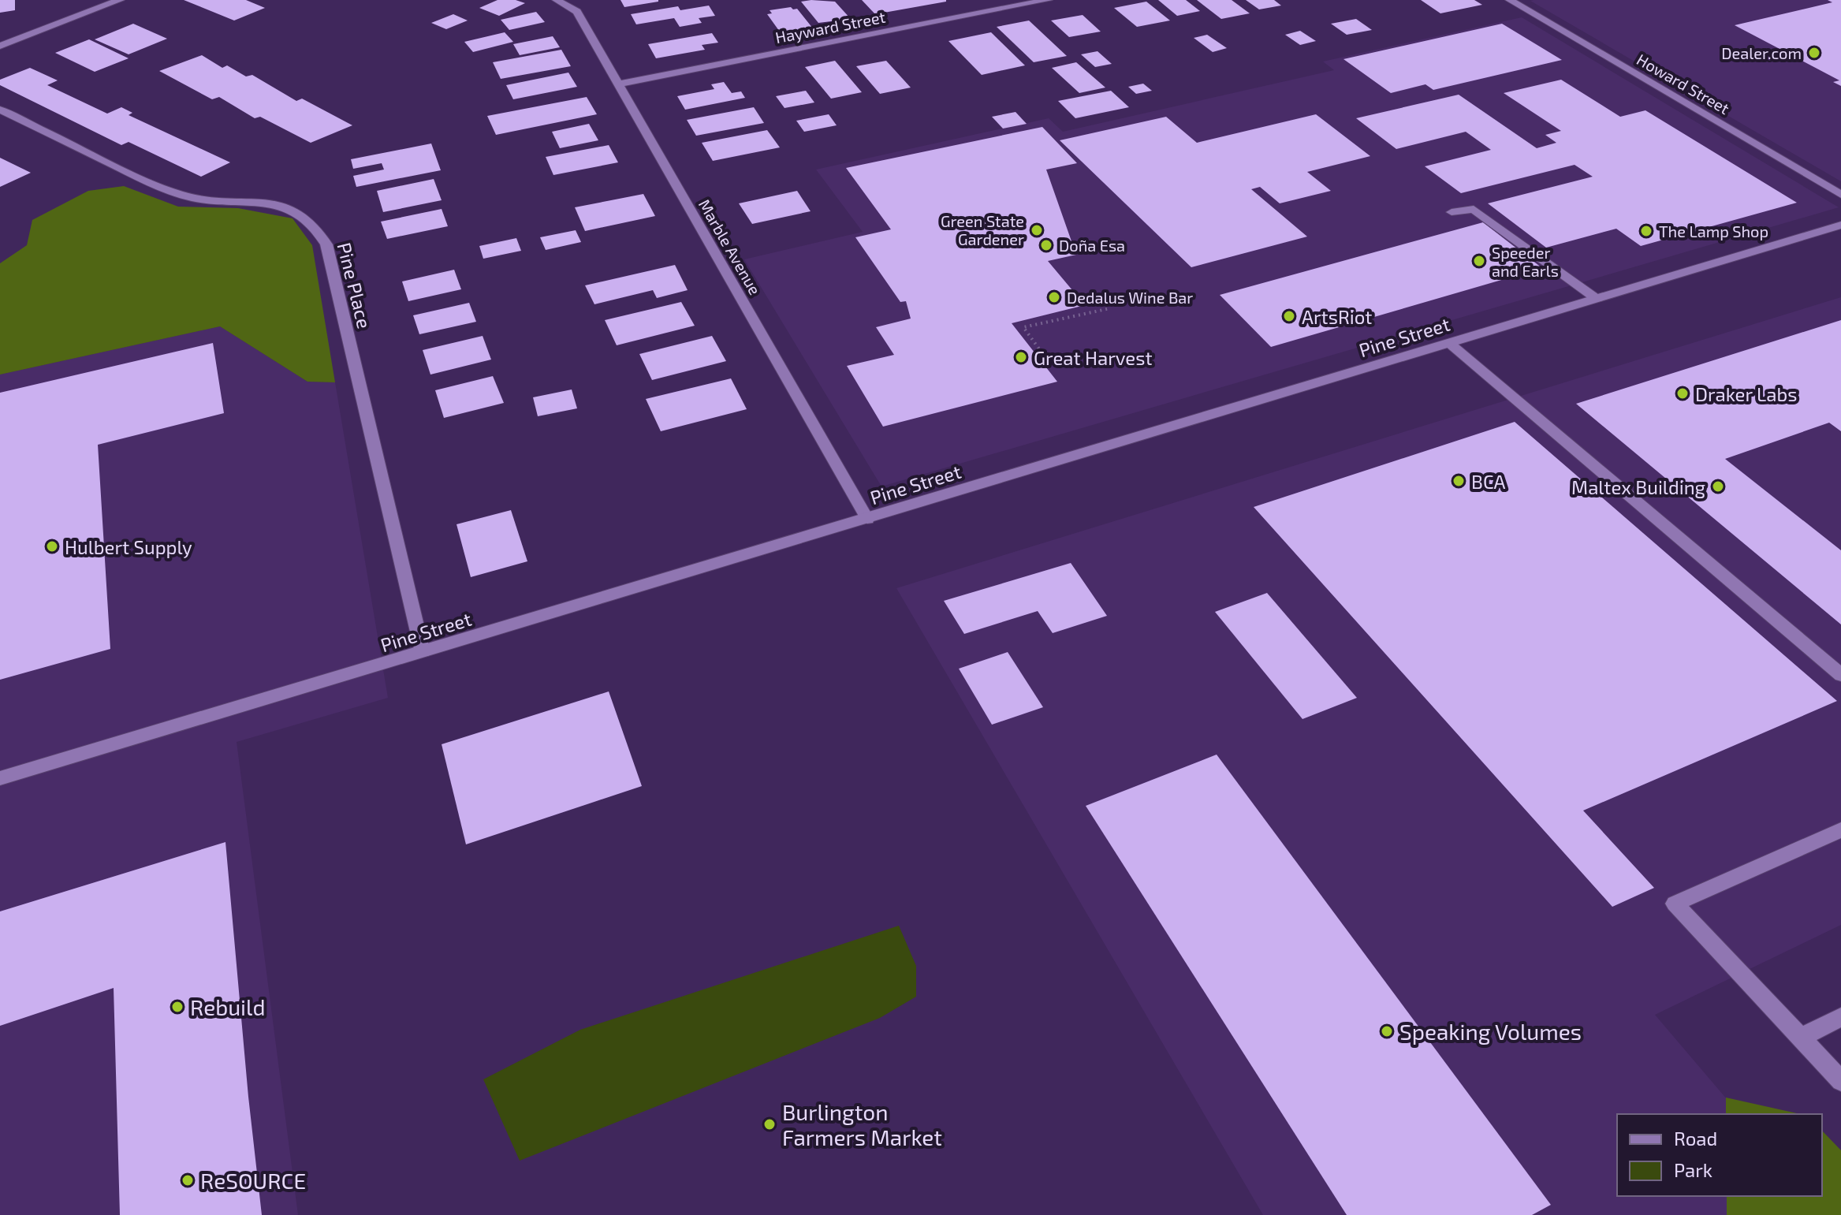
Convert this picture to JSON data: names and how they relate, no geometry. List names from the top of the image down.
{
  "streets": {
    "street": [
      "Hayward Street",
      "Howard Street",
      "Marble Avenue",
      "Pine Place",
      "Pine Street"
    ]
  },
  "crossings": [
    ["Hayward Street", "Marble Avenue"],
    ["Marble Avenue", "Pine Street"],
    ["Pine Place", "Pine Street"]
  ],
  "places": [
    "Dealer.com",
    "Green State Gardener",
    "The Lamp Shop",
    "Doña Esa",
    "Speeder and Earls",
    "Dedalus Wine Bar",
    "ArtsRiot",
    "Great Harvest",
    "Draker Labs",
    "BCA",
    "Maltex Building",
    "Hulbert Supply",
    "Rebuild",
    "Speaking Volumes",
    "Burlington Farmers Market",
    "ReSOURCE"
  ],
  "legend": ["Road", "Park"]
}
